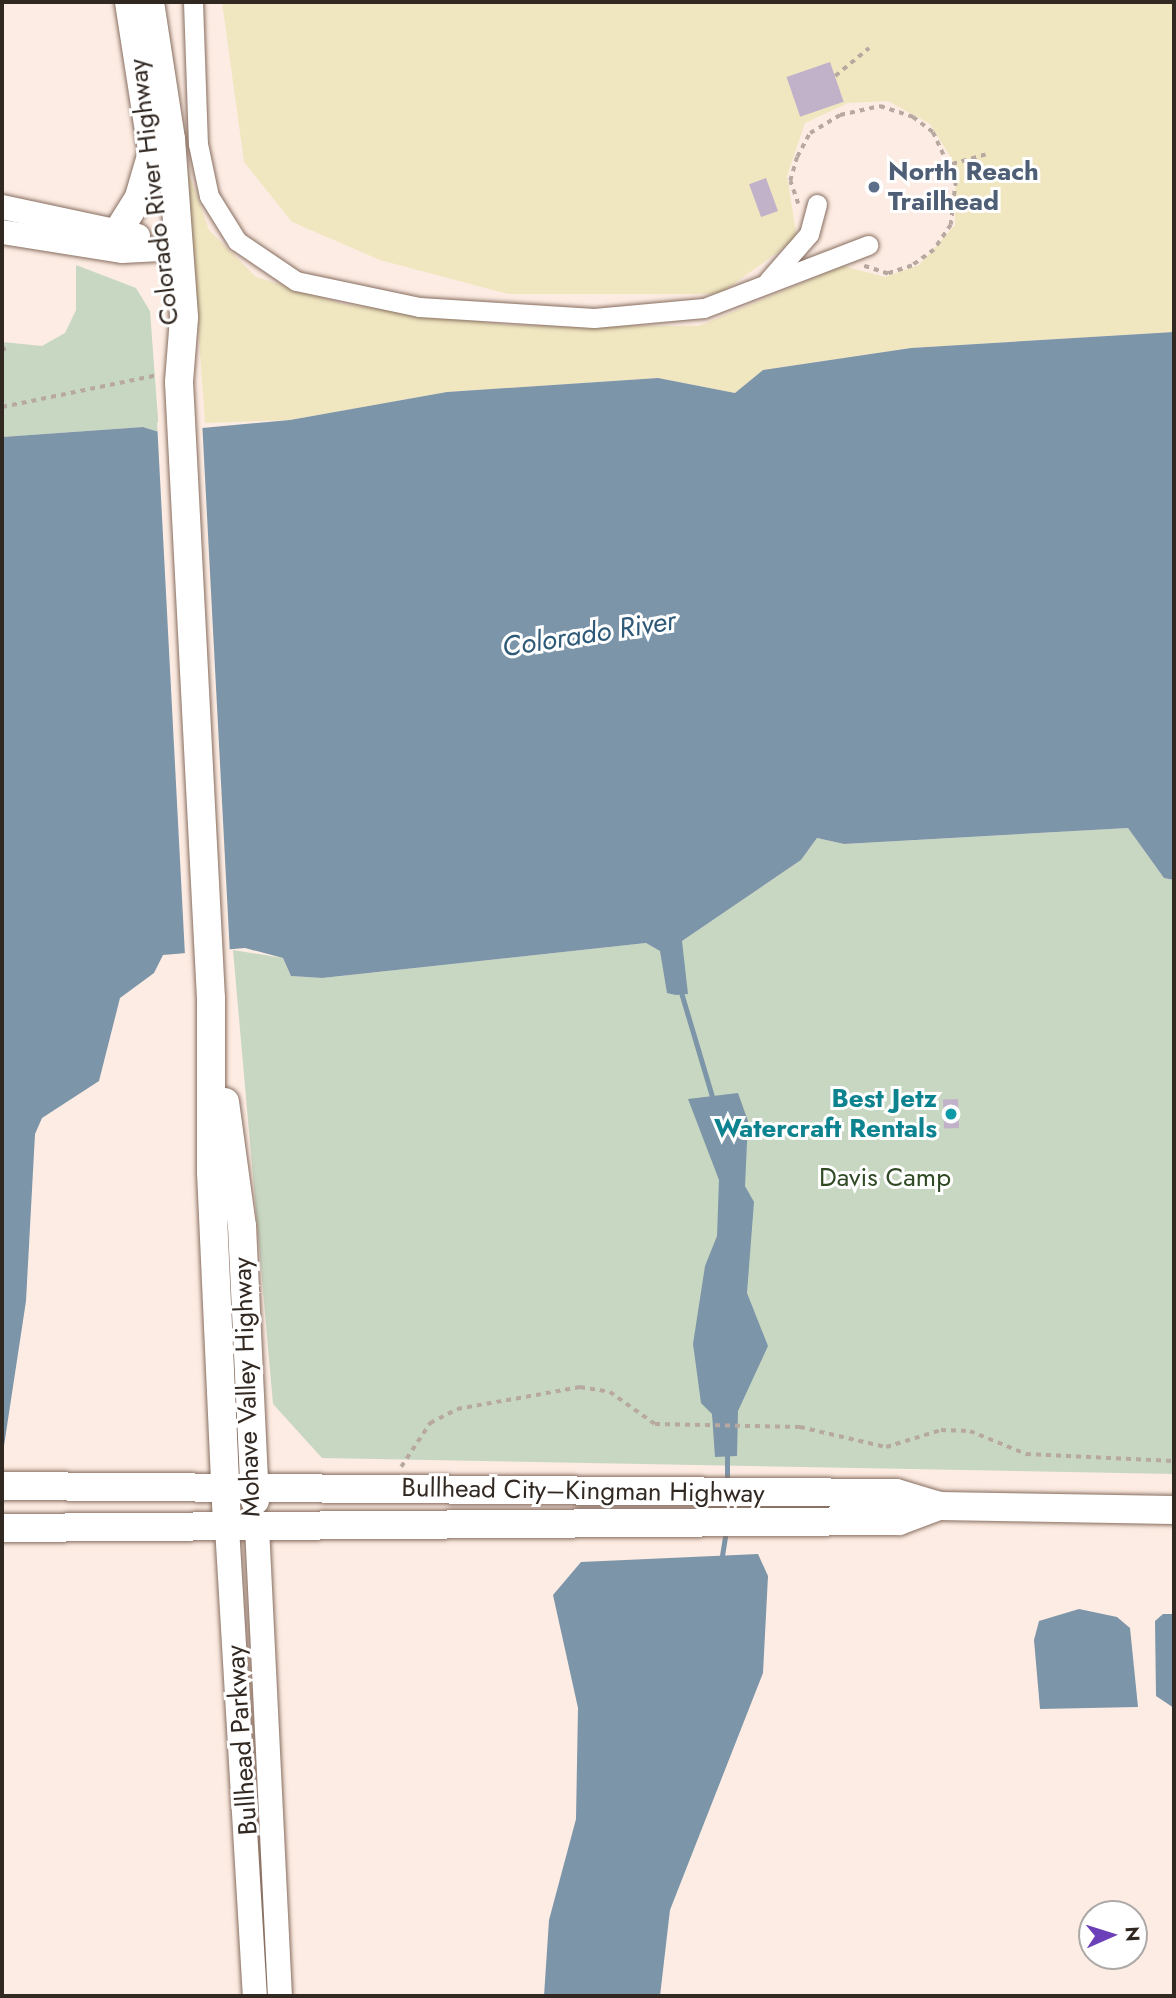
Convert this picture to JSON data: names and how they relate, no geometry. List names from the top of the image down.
{
  "streets": {
    "highway": [
      "Colorado River Highway",
      "Mohave Valley Highway",
      "Bullhead City–Kingman Highway",
      "Bullhead Parkway"
    ]
  },
  "crossings": [
    ["Colorado River Highway", "Mohave Valley Highway"],
    ["Mohave Valley Highway", "Bullhead City–Kingman Highway"],
    ["Mohave Valley Highway", "Bullhead Parkway"],
    ["Bullhead City–Kingman Highway", "Bullhead Parkway"]
  ],
  "water": ["Colorado River"],
  "parks": ["Davis Camp"],
  "places": ["North Reach Trailhead", "Best Jetz Watercraft Rentals"],
  "north": "right"
}
